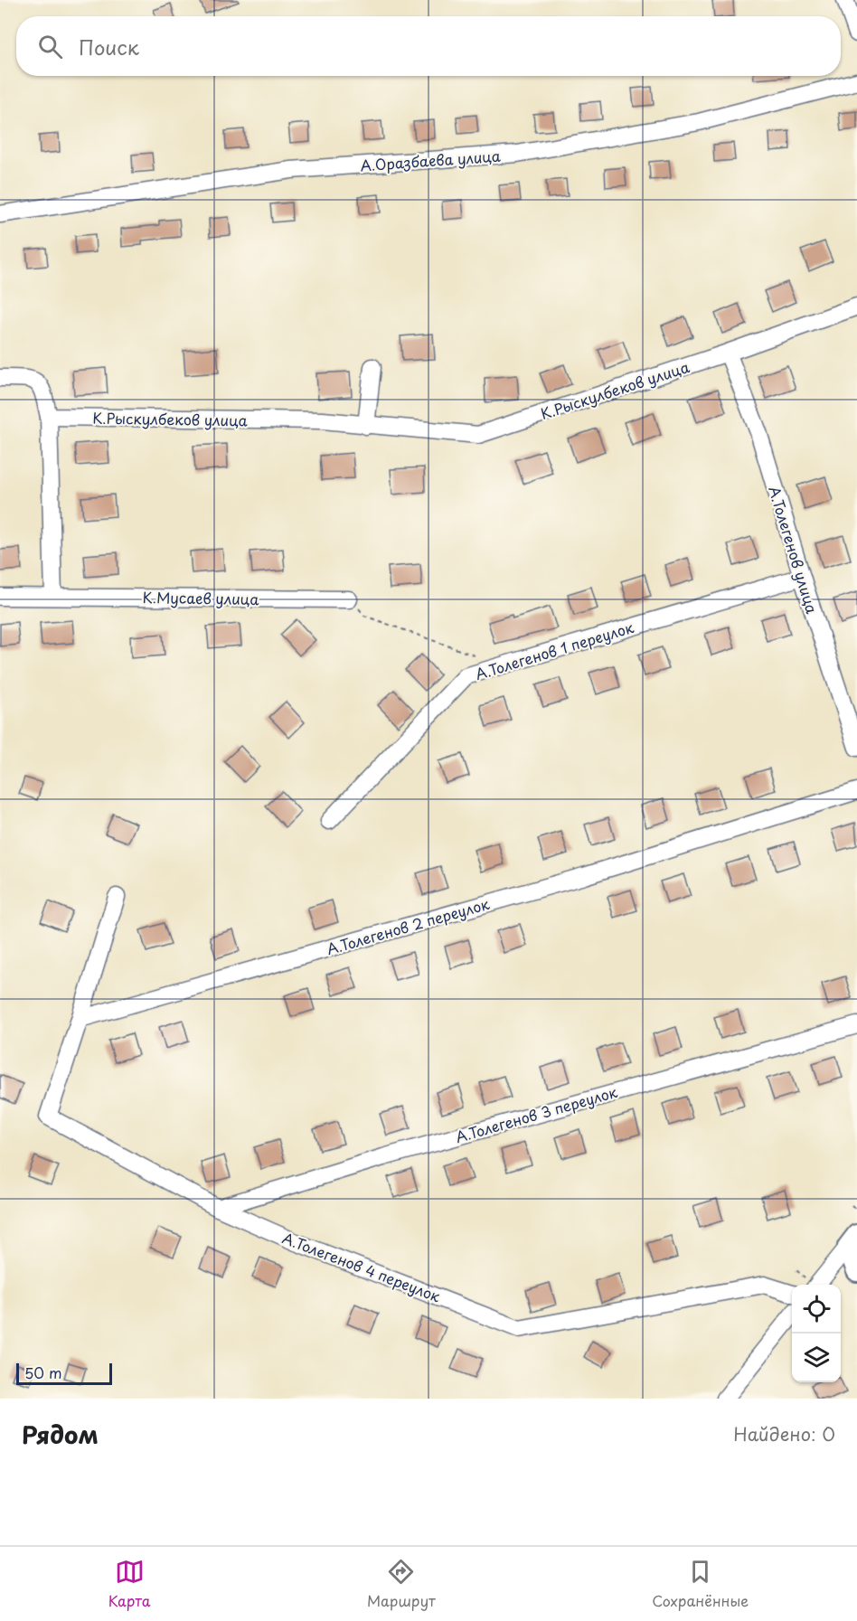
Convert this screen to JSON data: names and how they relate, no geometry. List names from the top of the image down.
{
  "streets": {
    "street": [
      "А.Оразбаева улица",
      "К.Рыскулбеков улица",
      "А.Толегенов улица",
      "К.Мусаев улица",
      "А.Толегенов 1 переулок",
      "А.Толегенов 2 переулок",
      "А.Толегенов 3 переулок",
      "А.Толегенов 4 переулок"
    ]
  },
  "crossings": [
    ["К.Рыскулбеков улица", "А.Толегенов улица"],
    ["А.Толегенов улица", "А.Толегенов 1 переулок"],
    ["А.Толегенов 2 переулок", "А.Толегенов 4 переулок"],
    ["А.Толегенов 3 переулок", "А.Толегенов 4 переулок"]
  ],
  "scale_bar": "50 m",
  "page": {
    "search": "Поиск",
    "scale": "50 m",
    "heading": ["Рядом", "Найдено: 0"],
    "nav": ["Карта", "Маршрут", "Сохранённые"]
  }
}
